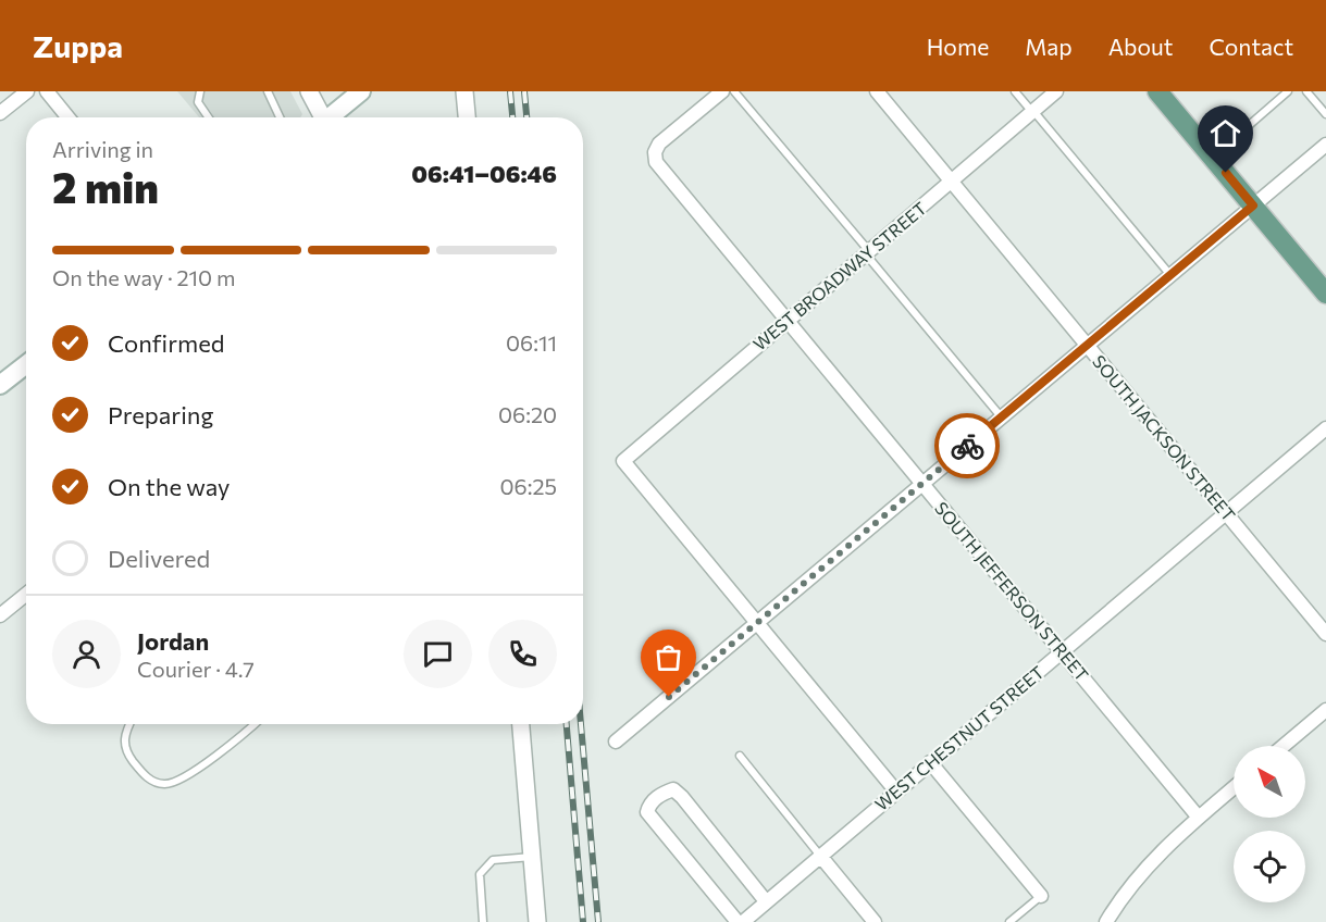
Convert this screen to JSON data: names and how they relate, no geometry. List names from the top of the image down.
{
  "streets": {
    "street": [
      "WEST BROADWAY STREET",
      "SOUTH JACKSON STREET",
      "SOUTH JEFFERSON STREET",
      "WEST CHESTNUT STREET"
    ]
  },
  "crossings": [
    ["WEST BROADWAY STREET", "SOUTH JACKSON STREET"],
    ["WEST BROADWAY STREET", "SOUTH JEFFERSON STREET"],
    ["SOUTH JACKSON STREET", "WEST CHESTNUT STREET"],
    ["SOUTH JEFFERSON STREET", "WEST CHESTNUT STREET"]
  ],
  "north": "top left",
  "page": {
    "header": "Zuppa",
    "nav": [
      "Home",
      "Map",
      "About",
      "Contact"
    ],
    "heading": ["2 min", "Arriving in", "06:41–06:46"],
    "panel": ["Jordan", "Courier · 4.7"],
    "bar": "On the way · 210 m",
    "list": [
      ["Confirmed", "06:11"],
      ["Preparing", "06:20"],
      ["On the way", "06:25"],
      "Delivered"
    ]
  }
}
